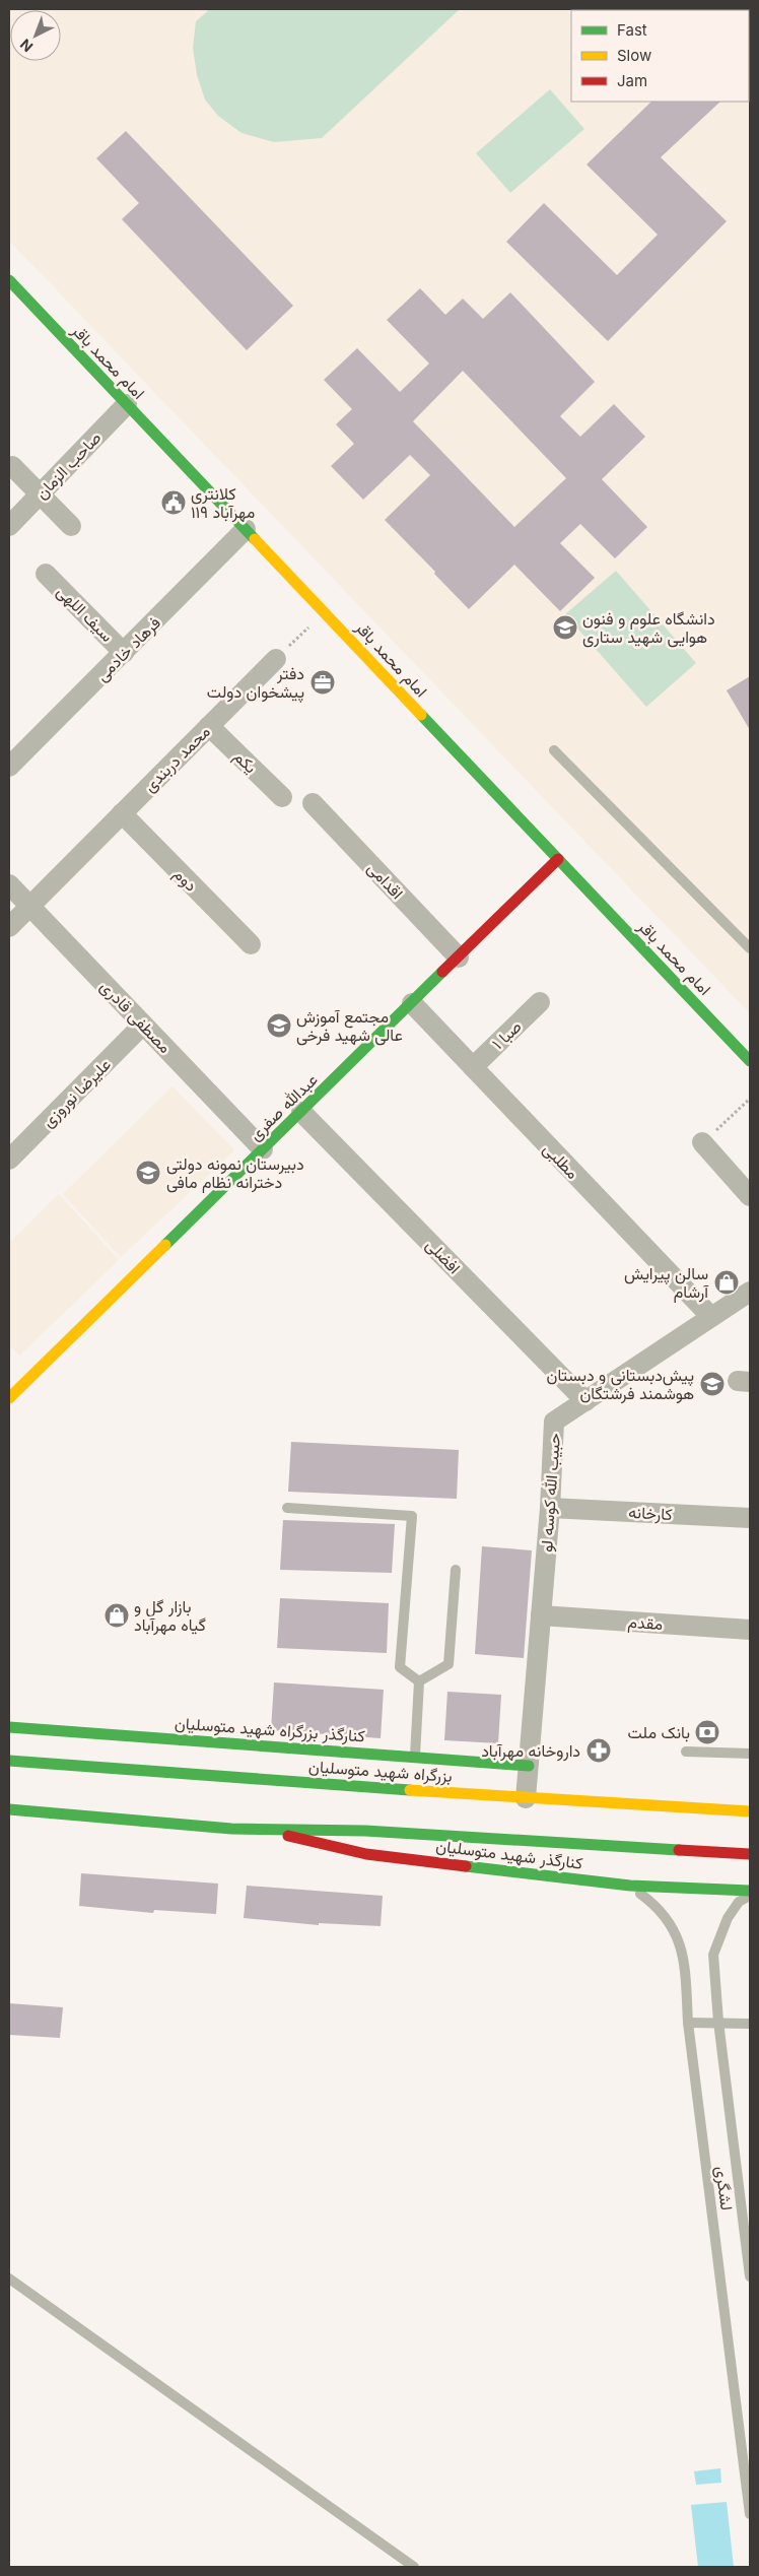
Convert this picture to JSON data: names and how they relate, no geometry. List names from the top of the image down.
{
  "streets": {
    "main road": [
      "امام محمد باقر",
      "عبدالله صفری",
      "کنارگذر بزرگراه شهید متوسلیان",
      "بزرگراه شهید متوسلیان",
      "کنارگذر شهید متوسلیان"
    ],
    "street": [
      "صاحب الزمان",
      "سیف اللهی",
      "فرهاد خادمی",
      "محمد دربندی",
      "یکم",
      "دوم",
      "اقدامی",
      "مصطفی قادری",
      "صبا ۱",
      "علیرضا نوروزی",
      "مطلبی",
      "افضلی",
      "حبیب الله کوسه لو",
      "کارخانه",
      "مقدم"
    ],
    "lane": ["لشگری"]
  },
  "crossings": [
    ["امام محمد باقر", "صاحب الزمان"],
    ["امام محمد باقر", "فرهاد خادمی"],
    ["امام محمد باقر", "عبدالله صفری"],
    ["سیف اللهی", "فرهاد خادمی"],
    ["محمد دربندی", "یکم"],
    ["محمد دربندی", "دوم"],
    ["محمد دربندی", "مصطفی قادری"],
    ["اقدامی", "عبدالله صفری"],
    ["مصطفی قادری", "علیرضا نوروزی"],
    ["مصطفی قادری", "عبدالله صفری"],
    ["صبا ۱", "مطلبی"],
    ["عبدالله صفری", "مطلبی"],
    ["عبدالله صفری", "افضلی"],
    ["مطلبی", "حبیب الله کوسه لو"],
    ["افضلی", "حبیب الله کوسه لو"],
    ["حبیب الله کوسه لو", "کارخانه"],
    ["حبیب الله کوسه لو", "مقدم"],
    ["حبیب الله کوسه لو", "کنارگذر بزرگراه شهید متوسلیان"],
    ["حبیب الله کوسه لو", "بزرگراه شهید متوسلیان"],
    ["کنارگذر شهید متوسلیان", "لشگری"]
  ],
  "places": {
    "public building": ["کلانتری ۱۱۹ مهرآباد"],
    "school or university": [
      "دانشگاه علوم و فنون هوایی شهید ستاری",
      "مجتمع آموزش عالی شهید فرخی",
      "دبیرستان نمونه دولتی دخترانه نظام مافی",
      "پیش‌دبستانی و دبستان هوشمند فرشتگان"
    ],
    "office": ["دفتر پیشخوان دولت"],
    "shop": ["سالن پیرایش آرشام", "بازار گل و گیاه مهرآباد"],
    "bank": ["بانک ملت"],
    "pharmacy": ["داروخانه مهرآباد"]
  },
  "legend": ["Fast", "Slow", "Jam"],
  "north": "bottom left"
}
